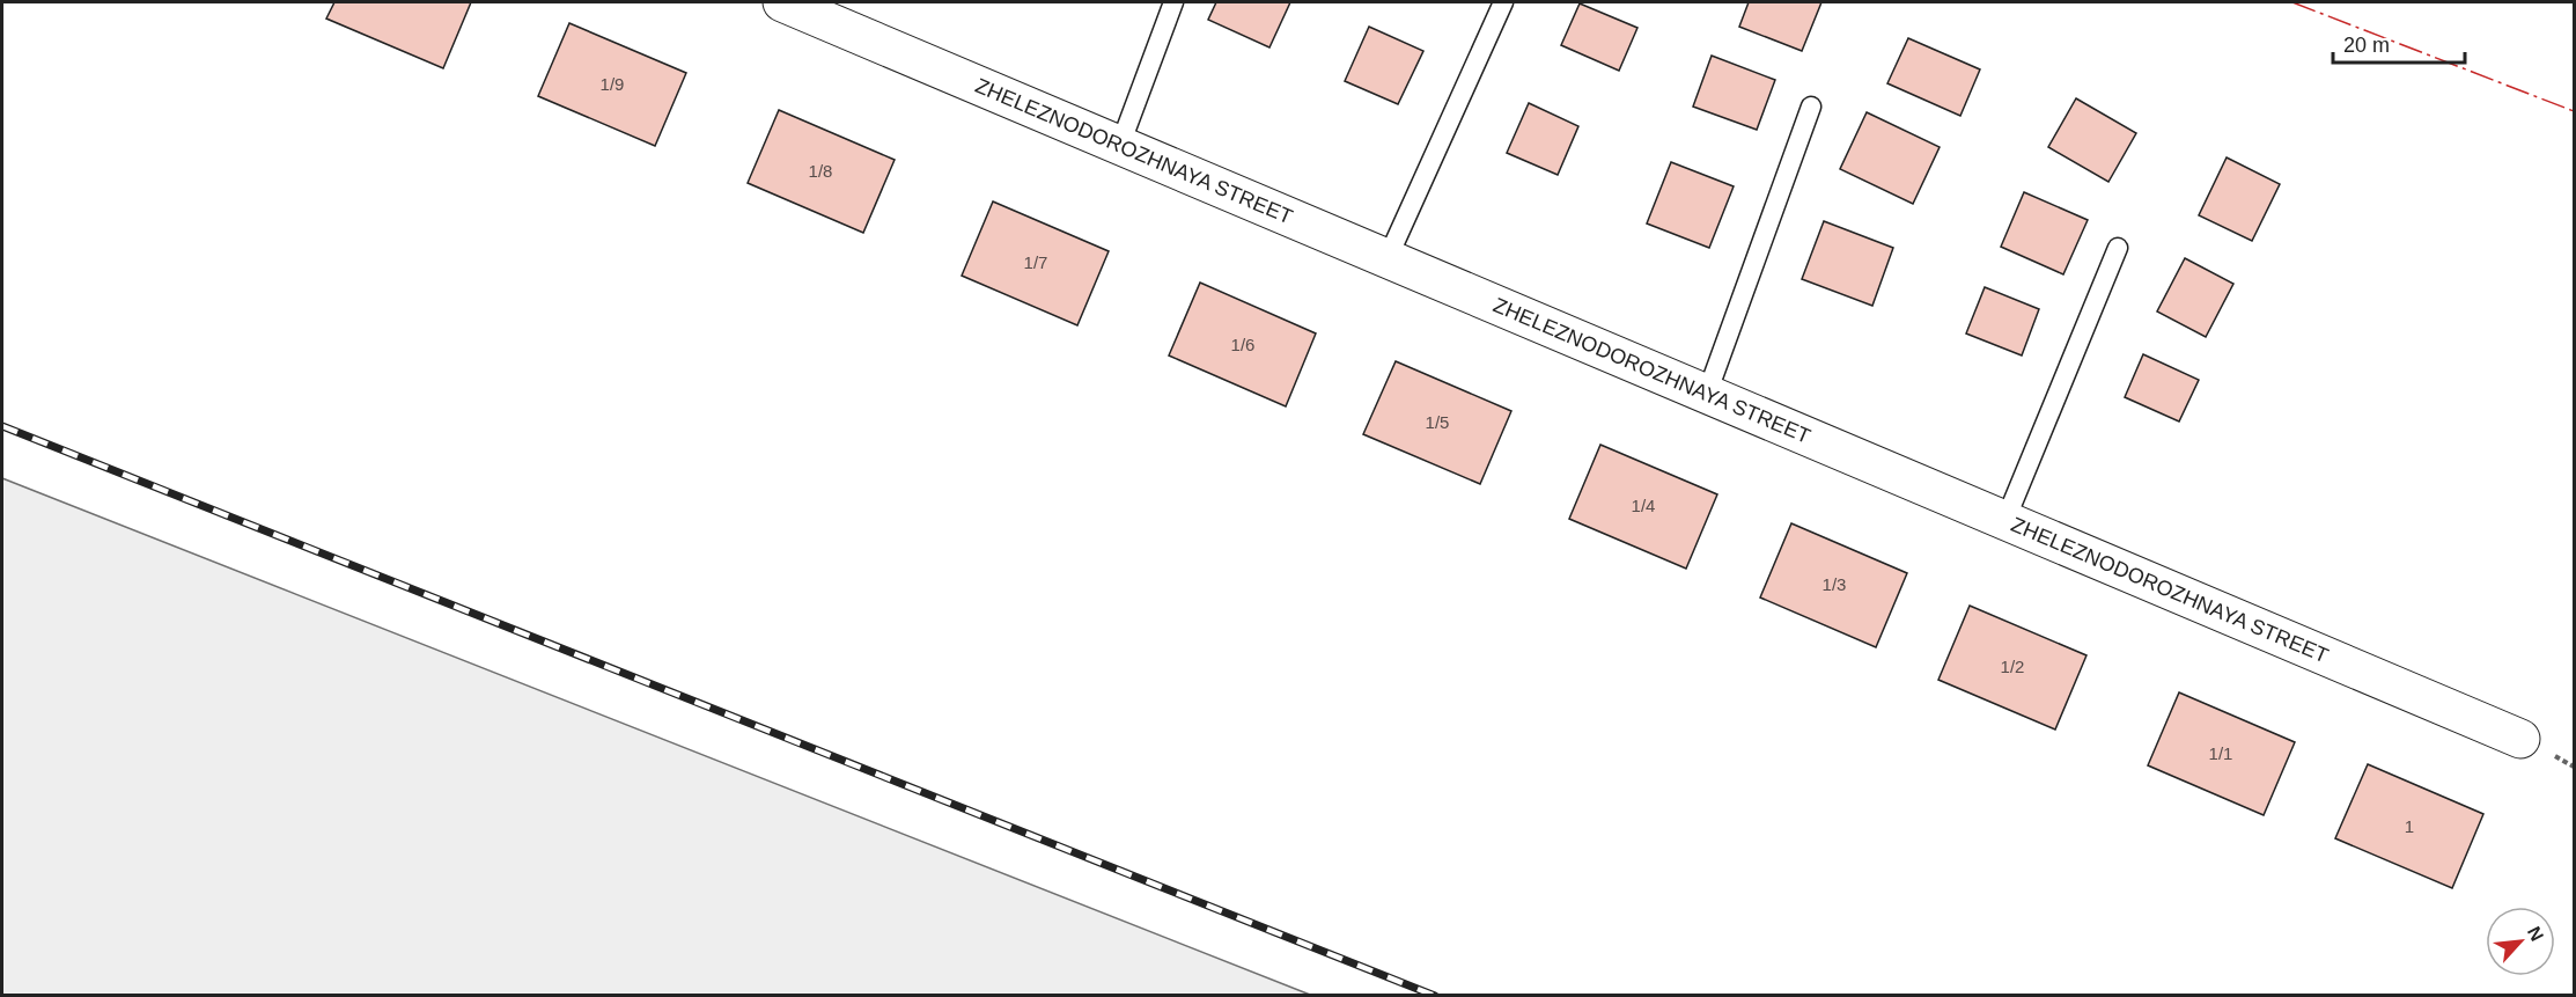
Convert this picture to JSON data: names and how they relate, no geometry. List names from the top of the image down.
{
  "streets": {
    "street": ["ZHELEZNODOROZHNAYA STREET"]
  },
  "house_numbers": [
    "1/9",
    "1/8",
    "1/7",
    "1/6",
    "1/5",
    "1/4",
    "1/3",
    "1/2",
    "1/1",
    "1"
  ],
  "scale_bar": "20 m",
  "north": "top right"
}
